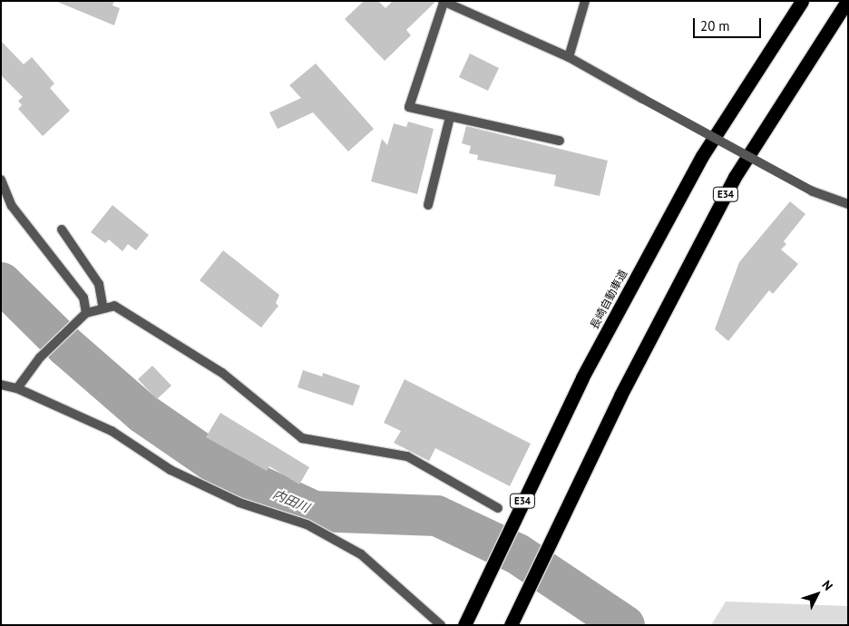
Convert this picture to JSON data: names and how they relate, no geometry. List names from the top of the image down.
{
  "streets": {
    "highway": ["E34", "長崎自動車道"]
  },
  "water": ["内田川"],
  "scale_bar": "20 m",
  "north": "top right"
}
